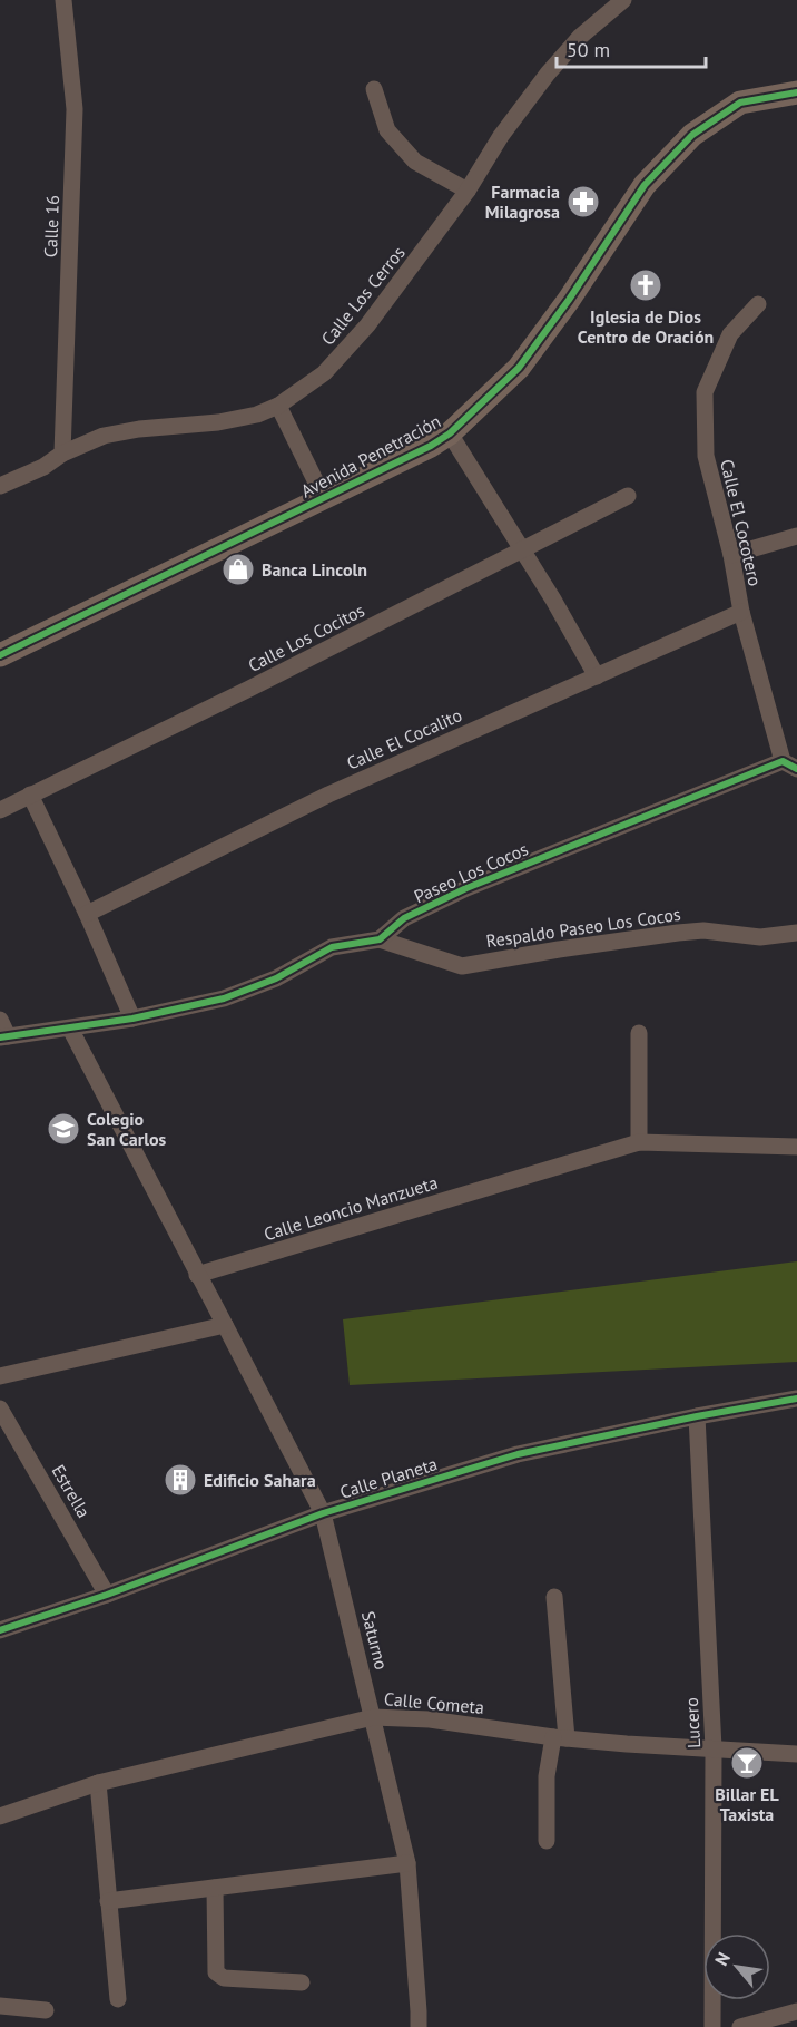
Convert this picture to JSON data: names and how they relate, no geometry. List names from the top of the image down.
{
  "streets": {
    "street": [
      "Calle 16",
      "Calle Los Cerros",
      "Avenida Penetración",
      "Calle El Cocotero",
      "Calle Los Cocitos",
      "Calle El Cocalito",
      "Paseo Los Cocos",
      "Respaldo Paseo Los Cocos",
      "Calle Leoncio Manzueta",
      "Calle Planeta",
      "Estrella",
      "Saturno",
      "Calle Cometa",
      "Lucero"
    ]
  },
  "crossings": [
    ["Calle 16", "Calle Los Cerros"],
    ["Calle El Cocotero", "Calle El Cocalito"],
    ["Calle El Cocotero", "Paseo Los Cocos"],
    ["Paseo Los Cocos", "Respaldo Paseo Los Cocos"],
    ["Calle Planeta", "Estrella"],
    ["Calle Planeta", "Saturno"],
    ["Calle Planeta", "Lucero"],
    ["Saturno", "Calle Cometa"],
    ["Calle Cometa", "Lucero"]
  ],
  "places": {
    "pharmacy": ["Farmacia Milagrosa"],
    "church": ["Iglesia de Dios Centro de Oración"],
    "shop": ["Banca Lincoln"],
    "school or university": ["Colegio San Carlos"],
    "building": ["Edificio Sahara"],
    "bar": ["Billar EL Taxista"]
  },
  "scale_bar": "50 m",
  "north": "top left"
}
